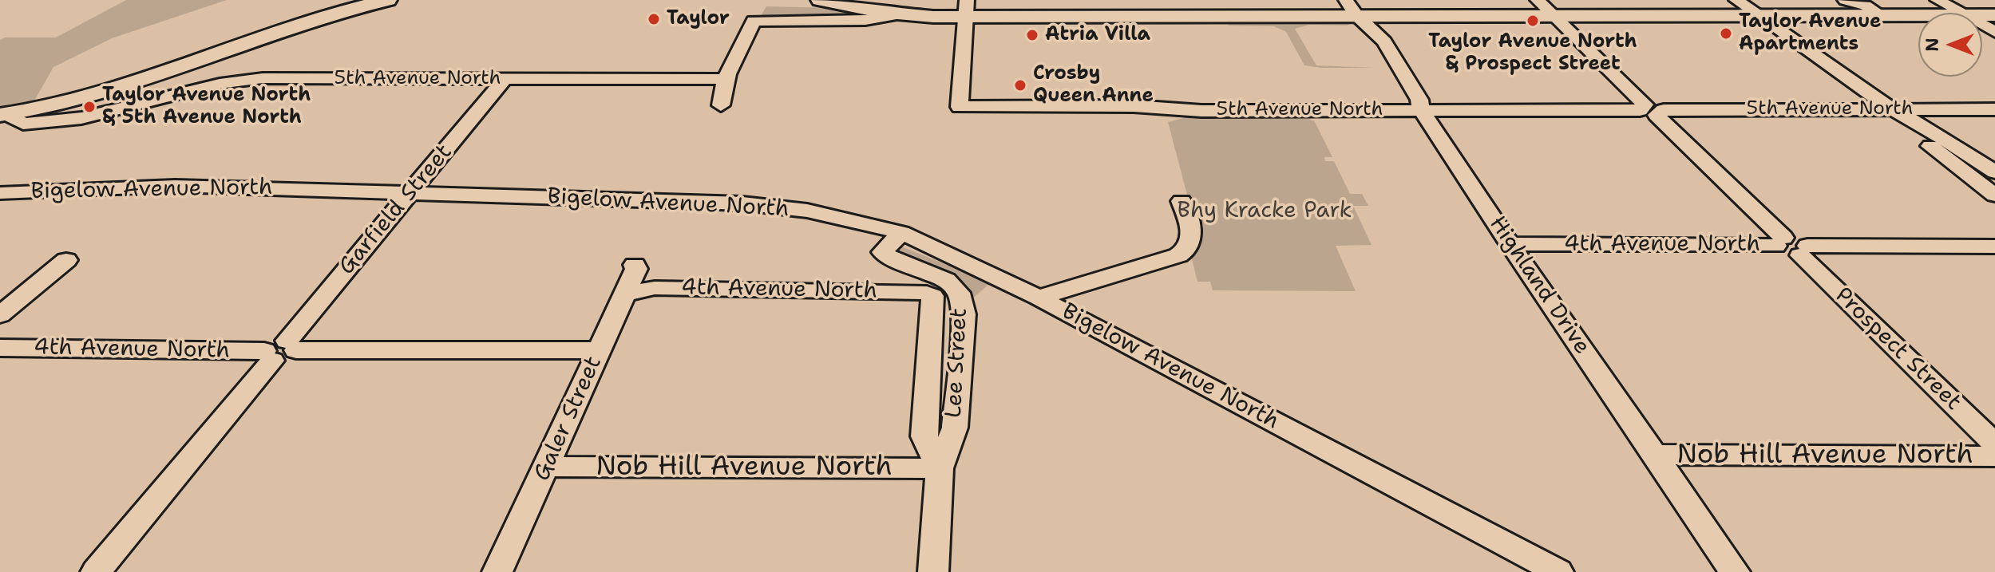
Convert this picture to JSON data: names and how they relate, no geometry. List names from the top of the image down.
{
  "streets": {
    "street": [
      "5th Avenue North",
      "Bigelow Avenue North",
      "Garfield Street",
      "4th Avenue North",
      "Highland Drive",
      "Prospect Street",
      "Lee Street",
      "Galer Street",
      "Nob Hill Avenue North"
    ]
  },
  "crossings": [
    ["5th Avenue North", "Garfield Street"],
    ["5th Avenue North", "Highland Drive"],
    ["Bigelow Avenue North", "Garfield Street"],
    ["Bigelow Avenue North", "Lee Street"],
    ["Garfield Street", "4th Avenue North"],
    ["4th Avenue North", "Highland Drive"],
    ["4th Avenue North", "Lee Street"],
    ["4th Avenue North", "Galer Street"],
    ["Highland Drive", "Nob Hill Avenue North"],
    ["Lee Street", "Nob Hill Avenue North"],
    ["Galer Street", "Nob Hill Avenue North"]
  ],
  "parks": ["Bhy Kracke Park"],
  "places": [
    "Taylor",
    "Taylor Avenue North & Prospect Street",
    "Taylor Avenue Apartments",
    "Atria Villa",
    "Crosby Queen Anne",
    "Taylor Avenue North & 5th Avenue North"
  ],
  "north": "left"
}
